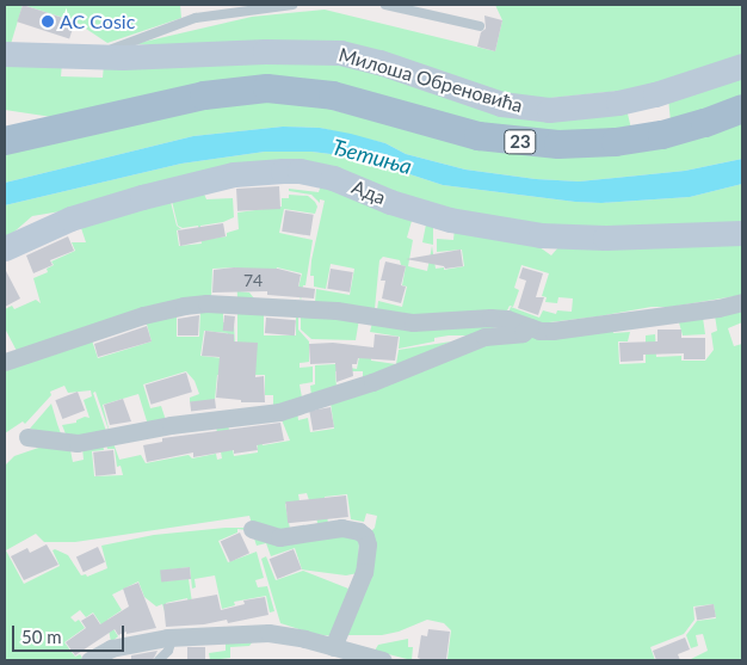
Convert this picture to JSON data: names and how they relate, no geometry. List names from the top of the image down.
{
  "streets": {
    "main road": ["23"],
    "street": ["Милоша Обреновића", "Ада"]
  },
  "water": ["Ђетиња"],
  "places": ["AC Cosic"],
  "house_numbers": ["74"],
  "scale_bar": "50 m"
}
